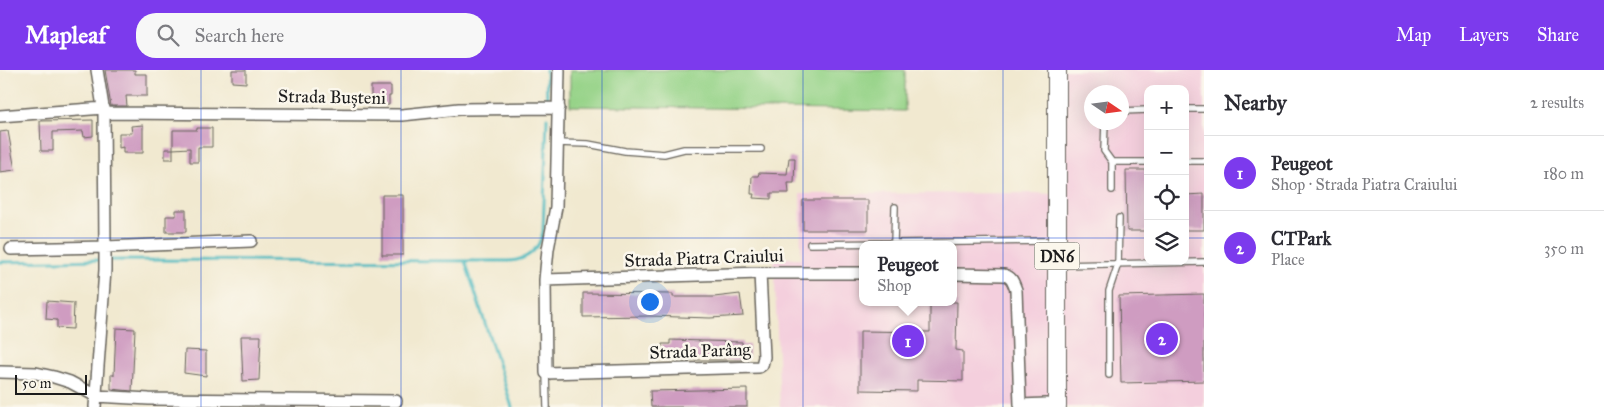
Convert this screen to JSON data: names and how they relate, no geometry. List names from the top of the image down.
{
  "streets": {
    "highway": ["DN6"],
    "street": ["Strada Bușteni", "Strada Piatra Craiului", "Strada Parâng"]
  },
  "crossings": [
    ["Strada Piatra Craiului", "Strada Parâng"]
  ],
  "scale_bar": "50 m",
  "north": "right",
  "page": {
    "header": "Mapleaf",
    "search": "Search here",
    "nav": ["Map", "Layers", "Share"],
    "heading": ["Nearby", "2 results"],
    "map_buttons": ["+", "−"],
    "list": [
      {
        "mark": "1",
        "name": "Peugeot",
        "note": "Shop · Strada Piatra Craiului",
        "value": "180 m"
      },
      {
        "mark": "2",
        "name": "CTPark",
        "note": "Place",
        "value": "350 m"
      }
    ],
    "popup": ["Peugeot", "Shop"],
    "pins": ["2", "1"],
    "scale": "50 m"
  }
}
